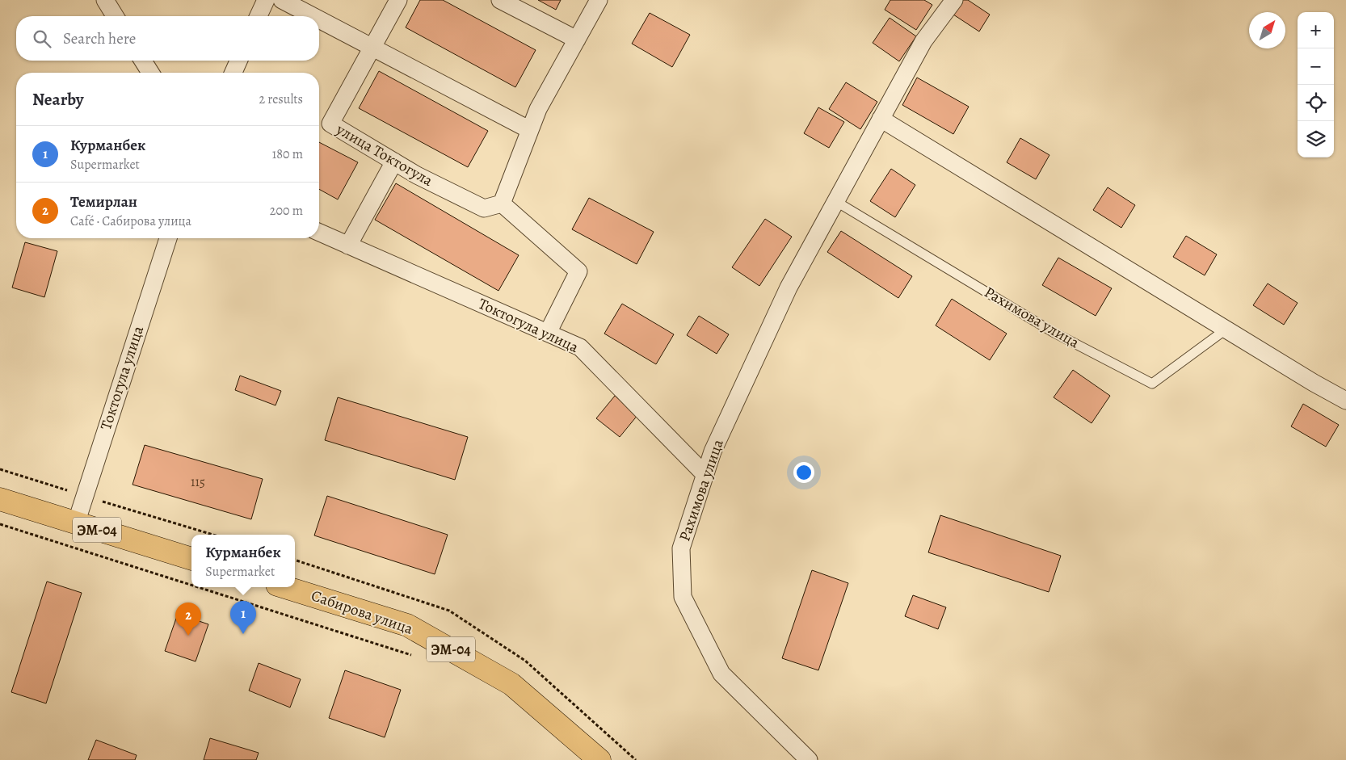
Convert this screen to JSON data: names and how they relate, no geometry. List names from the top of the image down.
{
  "streets": {
    "highway": ["ЭМ-04", "Сабирова улица"],
    "street": ["улица Токтогула", "Рахимова улица", "Токтогула улица"]
  },
  "crossings": [
    ["Рахимова улица", "Токтогула улица"],
    ["Токтогула улица", "ЭМ-04"]
  ],
  "house_numbers": ["115"],
  "north": "top right",
  "page": {
    "map_buttons": ["+", "−"],
    "search": "Search here",
    "heading": ["Nearby", "2 results"],
    "list": [
      {
        "mark": "1",
        "name": "Курманбек",
        "note": "Supermarket",
        "value": "180 m"
      },
      {
        "mark": "2",
        "name": "Темирлан",
        "note": "Café · Сабирова улица",
        "value": "200 m"
      }
    ],
    "popup": ["Курманбек", "Supermarket"],
    "pins": ["1", "2"]
  }
}
